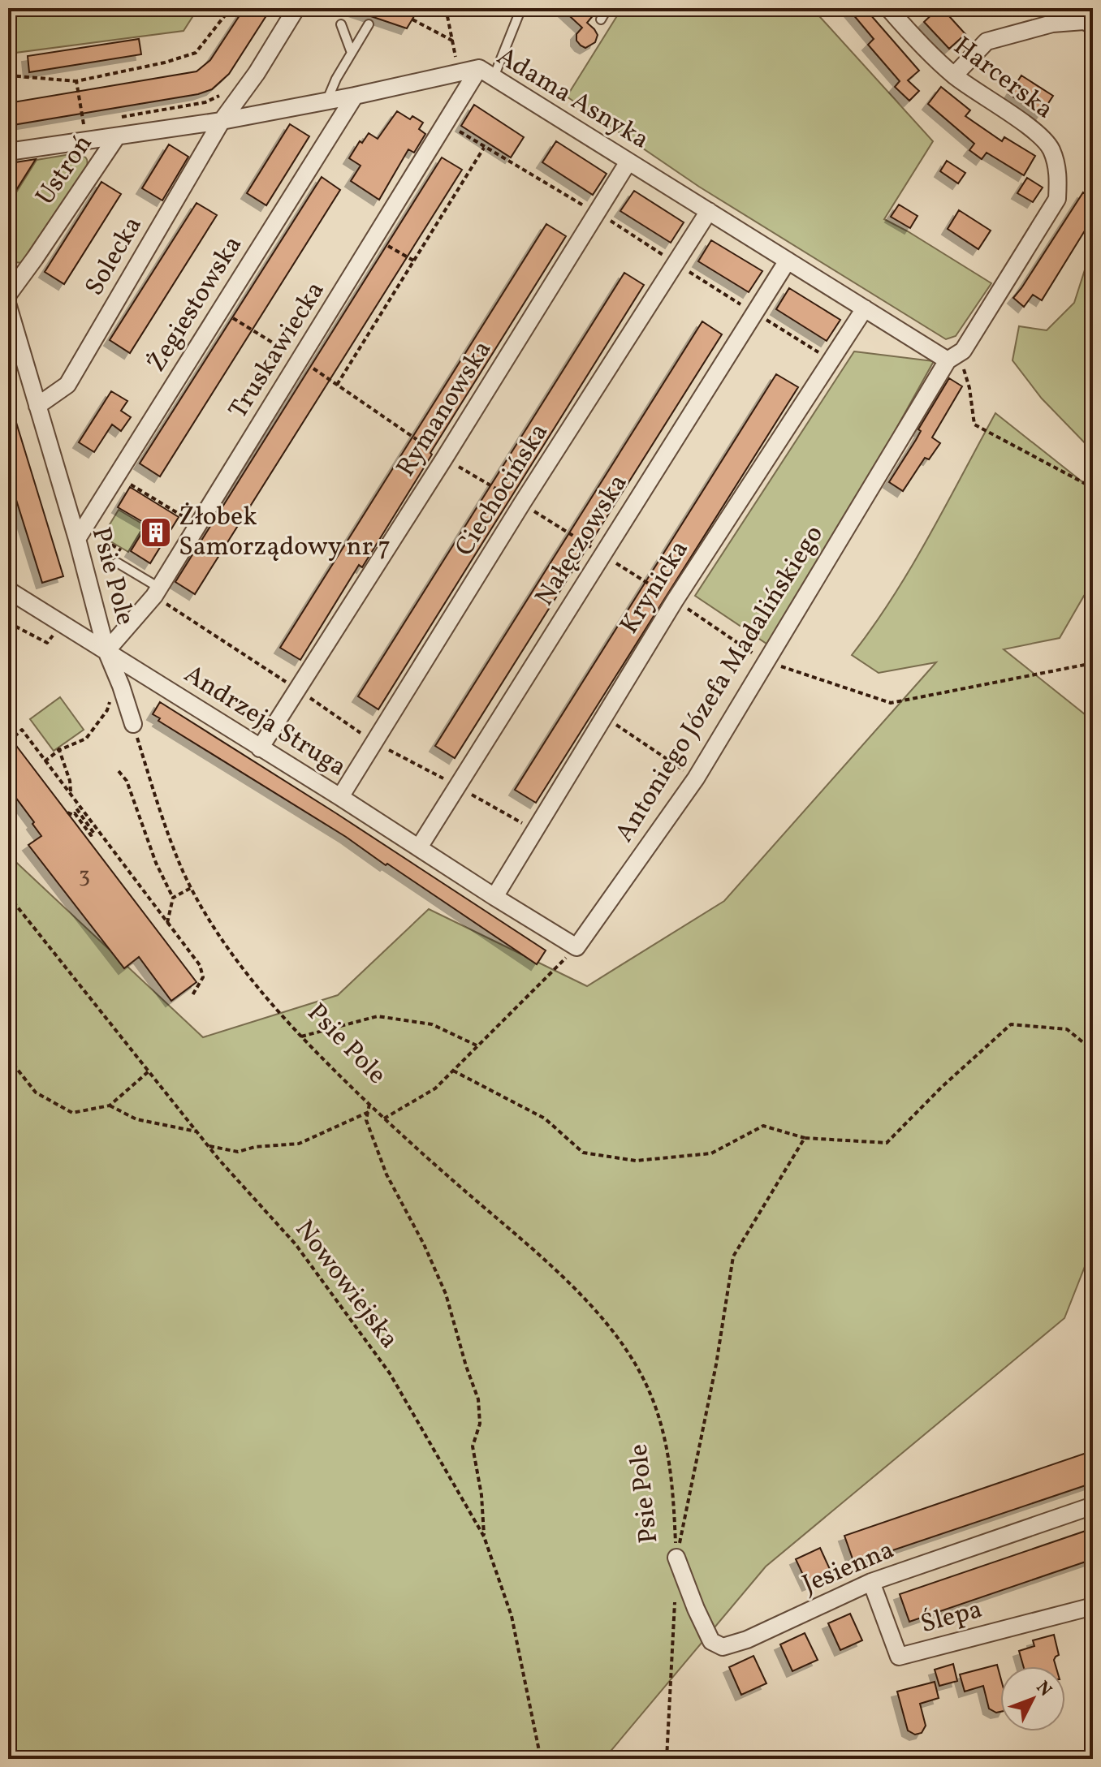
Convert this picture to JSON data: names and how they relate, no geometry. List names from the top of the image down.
{
  "streets": {
    "street": [
      "Harcerska",
      "Adama Asnyka",
      "Ustroń",
      "Solecka",
      "Żegiestowska",
      "Truskawiecka",
      "Rymanowska",
      "Ciechocińska",
      "Nałęczowska",
      "Psie Pole",
      "Krynicka",
      "Antoniego Józefa Madalińskiego",
      "Andrzeja Struga",
      "Jesienna",
      "Ślepa"
    ],
    "path": ["Nowowiejska"]
  },
  "crossings": [
    ["Harcerska", "Adama Asnyka"],
    ["Harcerska", "Antoniego Józefa Madalińskiego"],
    ["Adama Asnyka", "Ustroń"],
    ["Adama Asnyka", "Solecka"],
    ["Adama Asnyka", "Żegiestowska"],
    ["Adama Asnyka", "Truskawiecka"],
    ["Adama Asnyka", "Rymanowska"],
    ["Adama Asnyka", "Ciechocińska"],
    ["Adama Asnyka", "Nałęczowska"],
    ["Adama Asnyka", "Krynicka"],
    ["Adama Asnyka", "Antoniego Józefa Madalińskiego"],
    ["Solecka", "Psie Pole"],
    ["Żegiestowska", "Psie Pole"],
    ["Truskawiecka", "Psie Pole"],
    ["Truskawiecka", "Andrzeja Struga"],
    ["Rymanowska", "Andrzeja Struga"],
    ["Ciechocińska", "Andrzeja Struga"],
    ["Nałęczowska", "Andrzeja Struga"],
    ["Psie Pole", "Andrzeja Struga"],
    ["Psie Pole", "Jesienna"],
    ["Krynicka", "Andrzeja Struga"],
    ["Jesienna", "Ślepa"]
  ],
  "places": {
    "building": ["Żłobek Samorządowy nr 7"]
  },
  "house_numbers": ["3"],
  "north": "top right"
}
